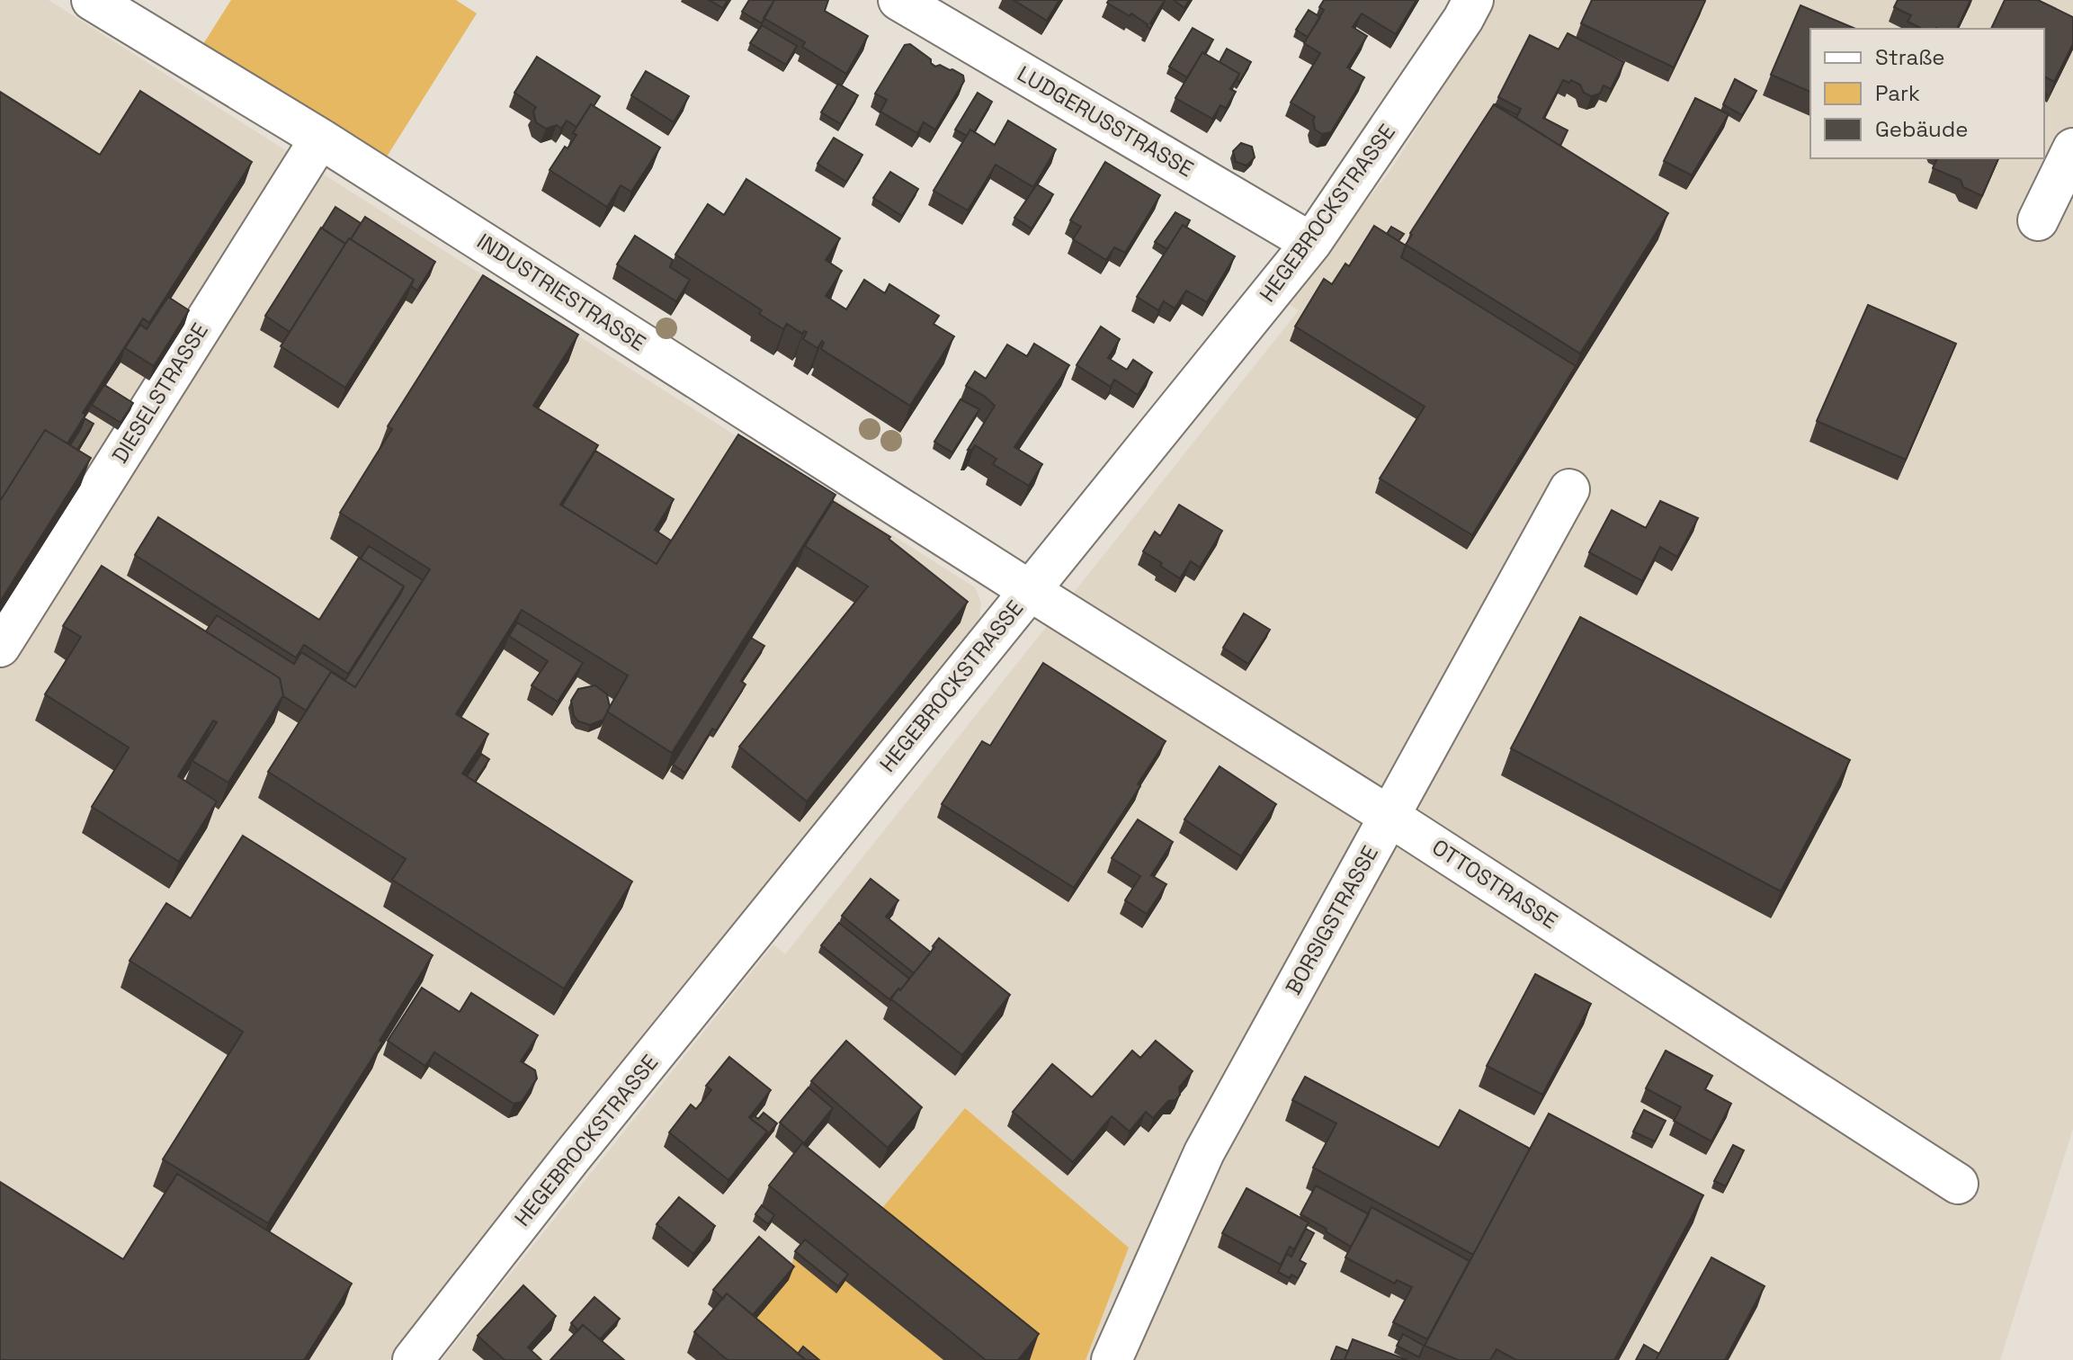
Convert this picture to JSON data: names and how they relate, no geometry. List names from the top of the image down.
{
  "streets": {
    "street": [
      "LUDGERUSSTRASSE",
      "HEGEBROCKSTRASSE",
      "INDUSTRIESTRASSE",
      "DIESELSTRASSE",
      "OTTOSTRASSE",
      "BORSIGSTRASSE"
    ]
  },
  "crossings": [
    ["LUDGERUSSTRASSE", "HEGEBROCKSTRASSE"],
    ["HEGEBROCKSTRASSE", "INDUSTRIESTRASSE"],
    ["HEGEBROCKSTRASSE", "OTTOSTRASSE"],
    ["INDUSTRIESTRASSE", "DIESELSTRASSE"],
    ["INDUSTRIESTRASSE", "OTTOSTRASSE"],
    ["OTTOSTRASSE", "BORSIGSTRASSE"]
  ],
  "legend": ["Straße", "Park", "Gebäude"]
}
